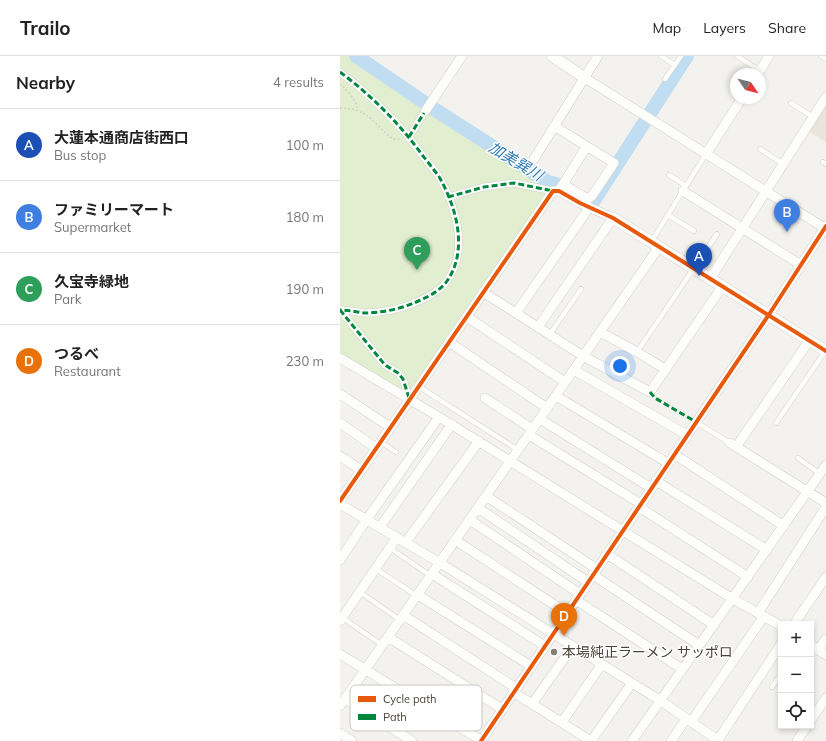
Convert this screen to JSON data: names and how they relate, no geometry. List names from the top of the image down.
{
  "water": ["加美巽川"],
  "places": ["本場純正ラーメン サッポロ"],
  "legend": ["Cycle path", "Path"],
  "north": "bottom right",
  "page": {
    "header": "Trailo",
    "nav": ["Map", "Layers", "Share"],
    "heading": ["Nearby", "4 results"],
    "list": [
      {
        "mark": "A",
        "name": "大蓮本通商店街西口",
        "note": "Bus stop",
        "value": "100 m"
      },
      {
        "mark": "B",
        "name": "ファミリーマート",
        "note": "Supermarket",
        "value": "180 m"
      },
      {
        "mark": "C",
        "name": "久宝寺緑地",
        "note": "Park",
        "value": "190 m"
      },
      {
        "mark": "D",
        "name": "つるべ",
        "note": "Restaurant",
        "value": "230 m"
      }
    ],
    "pins": [
      "B",
      "C",
      "A",
      "D"
    ],
    "map_buttons": ["+", "−"]
  }
}
